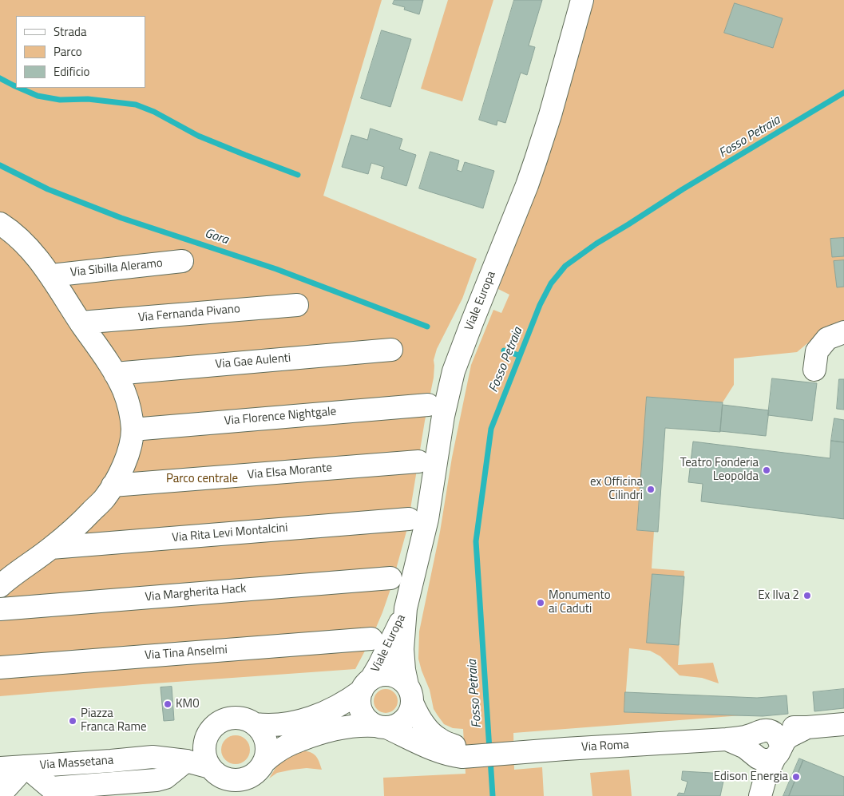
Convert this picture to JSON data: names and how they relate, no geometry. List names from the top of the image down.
{
  "streets": {
    "street": [
      "Via Sibilla Aleramo",
      "Viale Europa",
      "Via Fernanda Pivano",
      "Via Gae Aulenti",
      "Via Florence Nightgale",
      "Via Elsa Morante",
      "Via Rita Levi Montalcini",
      "Via Margherita Hack",
      "Via Tina Anselmi",
      "Via Roma",
      "Via Massetana"
    ]
  },
  "crossings": [
    ["Viale Europa", "Via Roma"]
  ],
  "water": ["Fosso Petraia", "Gora"],
  "parks": ["Parco centrale"],
  "places": [
    "Teatro Fonderia Leopolda",
    "ex Officina Cilindri",
    "Ex Ilva 2",
    "Monumento ai Caduti",
    "KM0",
    "Piazza Franca Rame",
    "Edison Energia"
  ],
  "legend": ["Strada", "Parco", "Edificio"]
}
